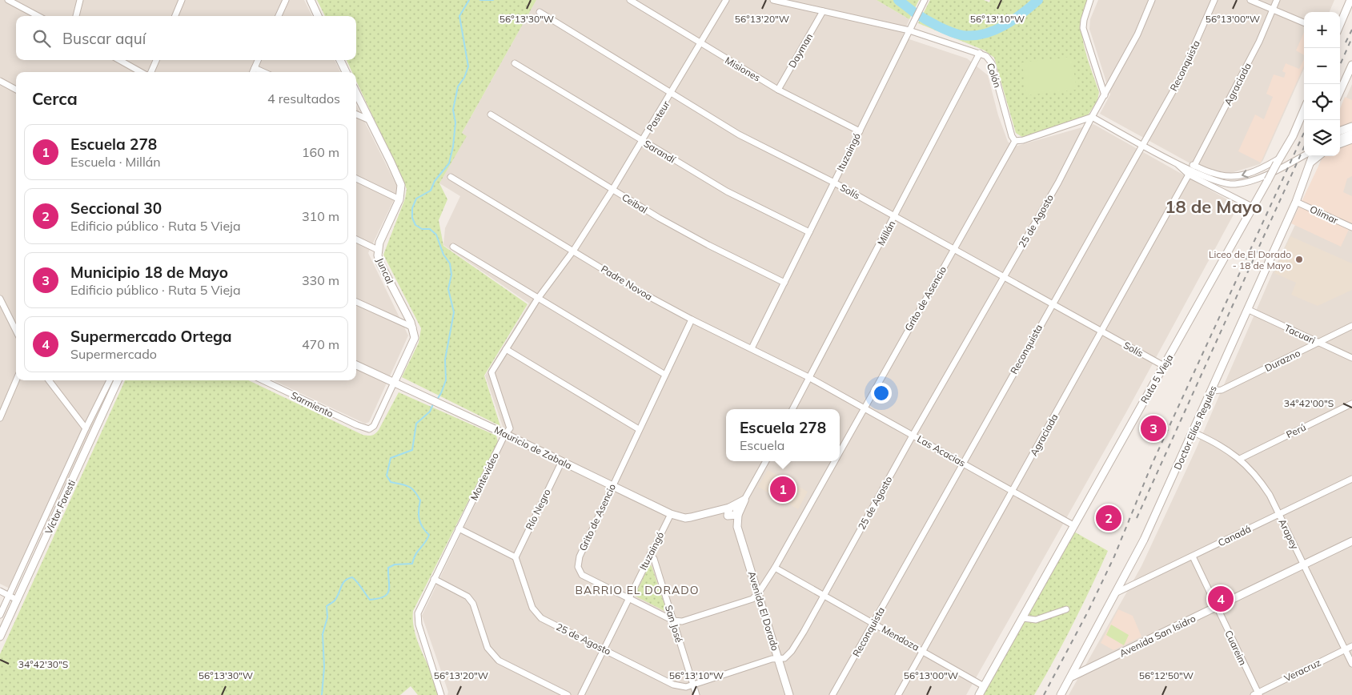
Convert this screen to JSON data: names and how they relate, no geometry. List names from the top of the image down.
{
  "streets": {
    "street": [
      "Dayman",
      "Reconquista",
      "Misiones",
      "Colón",
      "Agraciada",
      "Pasteur",
      "Sarandí",
      "Ituzaingó",
      "Solís",
      "Ceibal",
      "Olimar",
      "25 de Agosto",
      "Millán",
      "Juncal",
      "Padre Novoa",
      "Grito de Asencio",
      "Tacuari",
      "Durazno",
      "Ruta 5 Vieja",
      "Sarmiento",
      "Doctor Elías Regules",
      "Perú",
      "Mauricio de Zabala",
      "Las Acacias",
      "Montevideo",
      "Víctor Foresti",
      "Río Negro",
      "Arapey",
      "Canadá",
      "Avenida El Dorado",
      "San José",
      "Avenida San Isidro",
      "Mendoza",
      "Cuareim",
      "Veracruz"
    ]
  },
  "crossings": [
    ["Dayman", "Misiones"],
    ["Dayman", "Colón"],
    ["Reconquista", "Solís"],
    ["Reconquista", "Las Acacias"],
    ["Reconquista", "Mendoza"],
    ["Misiones", "Pasteur"],
    ["Misiones", "Ituzaingó"],
    ["Colón", "Ituzaingó"],
    ["Colón", "Millán"],
    ["Colón", "Grito de Asencio"],
    ["Agraciada", "Solís"],
    ["Agraciada", "Las Acacias"],
    ["Agraciada", "Mendoza"],
    ["Pasteur", "Sarandí"],
    ["Pasteur", "Solís"],
    ["Pasteur", "Ceibal"],
    ["Pasteur", "Padre Novoa"],
    ["Pasteur", "Montevideo"],
    ["Sarandí", "Ituzaingó"],
    ["Ituzaingó", "Solís"],
    ["Ituzaingó", "Ceibal"],
    ["Ituzaingó", "25 de Agosto"],
    ["Ituzaingó", "Padre Novoa"],
    ["Ituzaingó", "Grito de Asencio"],
    ["Ituzaingó", "Mauricio de Zabala"],
    ["Ituzaingó", "San José"],
    ["Solís", "25 de Agosto"],
    ["Solís", "Millán"],
    ["Solís", "Grito de Asencio"],
    ["Solís", "Ruta 5 Vieja"],
    ["Olimar", "Doctor Elías Regules"],
    ["25 de Agosto", "Las Acacias"],
    ["25 de Agosto", "Río Negro"],
    ["25 de Agosto", "Avenida El Dorado"],
    ["25 de Agosto", "San José"],
    ["25 de Agosto", "Mendoza"],
    ["Millán", "Padre Novoa"],
    ["Millán", "Las Acacias"],
    ["Padre Novoa", "Grito de Asencio"],
    ["Padre Novoa", "Las Acacias"],
    ["Padre Novoa", "Montevideo"],
    ["Grito de Asencio", "Mauricio de Zabala"],
    ["Grito de Asencio", "Las Acacias"],
    ["Grito de Asencio", "Avenida El Dorado"],
    ["Grito de Asencio", "San José"],
    ["Grito de Asencio", "Mendoza"],
    ["Tacuari", "Durazno"],
    ["Tacuari", "Doctor Elías Regules"],
    ["Durazno", "Doctor Elías Regules"],
    ["Ruta 5 Vieja", "Las Acacias"],
    ["Ruta 5 Vieja", "Mendoza"],
    ["Sarmiento", "Mauricio de Zabala"],
    ["Doctor Elías Regules", "Arapey"],
    ["Doctor Elías Regules", "Canadá"],
    ["Doctor Elías Regules", "Avenida San Isidro"],
    ["Perú", "Arapey"],
    ["Mauricio de Zabala", "Montevideo"],
    ["Mauricio de Zabala", "Río Negro"],
    ["Arapey", "Canadá"],
    ["Arapey", "Avenida San Isidro"],
    ["Arapey", "Veracruz"],
    ["Canadá", "Cuareim"],
    ["Avenida San Isidro", "Cuareim"],
    ["Cuareim", "Veracruz"]
  ],
  "districts": ["18 de Mayo", "BARRIO EL DORADO"],
  "places": ["Liceo de El Dorado - 18 de Mayo"],
  "page": {
    "map_buttons": ["+", "−"],
    "search": "Buscar aquí",
    "heading": ["Cerca", "4 resultados"],
    "list": [
      {
        "mark": "1",
        "name": "Escuela 278",
        "note": "Escuela · Millán",
        "value": "160 m"
      },
      {
        "mark": "2",
        "name": "Seccional 30",
        "note": "Edificio público · Ruta 5 Vieja",
        "value": "310 m"
      },
      {
        "mark": "3",
        "name": "Municipio 18 de Mayo",
        "note": "Edificio público · Ruta 5 Vieja",
        "value": "330 m"
      },
      {
        "mark": "4",
        "name": "Supermercado Ortega",
        "note": "Supermercado",
        "value": "470 m"
      }
    ],
    "popup": ["Escuela 278", "Escuela"],
    "pins": [
      "3",
      "1",
      "2",
      "4"
    ]
  },
  "coordinates": [
    "56°13'30\"W",
    "56°13'20\"W",
    "56°13'10\"W",
    "56°13'00\"W",
    "34°42'00\"S",
    "34°42'30\"S",
    "56°12'50\"W"
  ]
}
